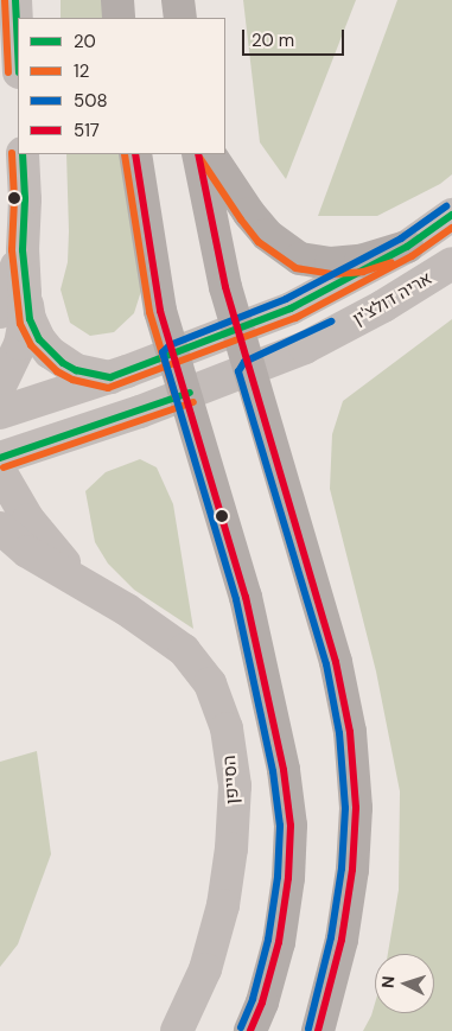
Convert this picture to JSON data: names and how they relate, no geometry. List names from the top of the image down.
{
  "streets": {
    "street": ["אריה דולצ'ין", "הסייפן"]
  },
  "lines": [
    "transit line 20",
    "transit line 12",
    "transit line 517",
    "transit line 508"
  ],
  "legend": [
    "20",
    "12",
    "508",
    "517"
  ],
  "scale_bar": "20 m",
  "north": "left"
}
